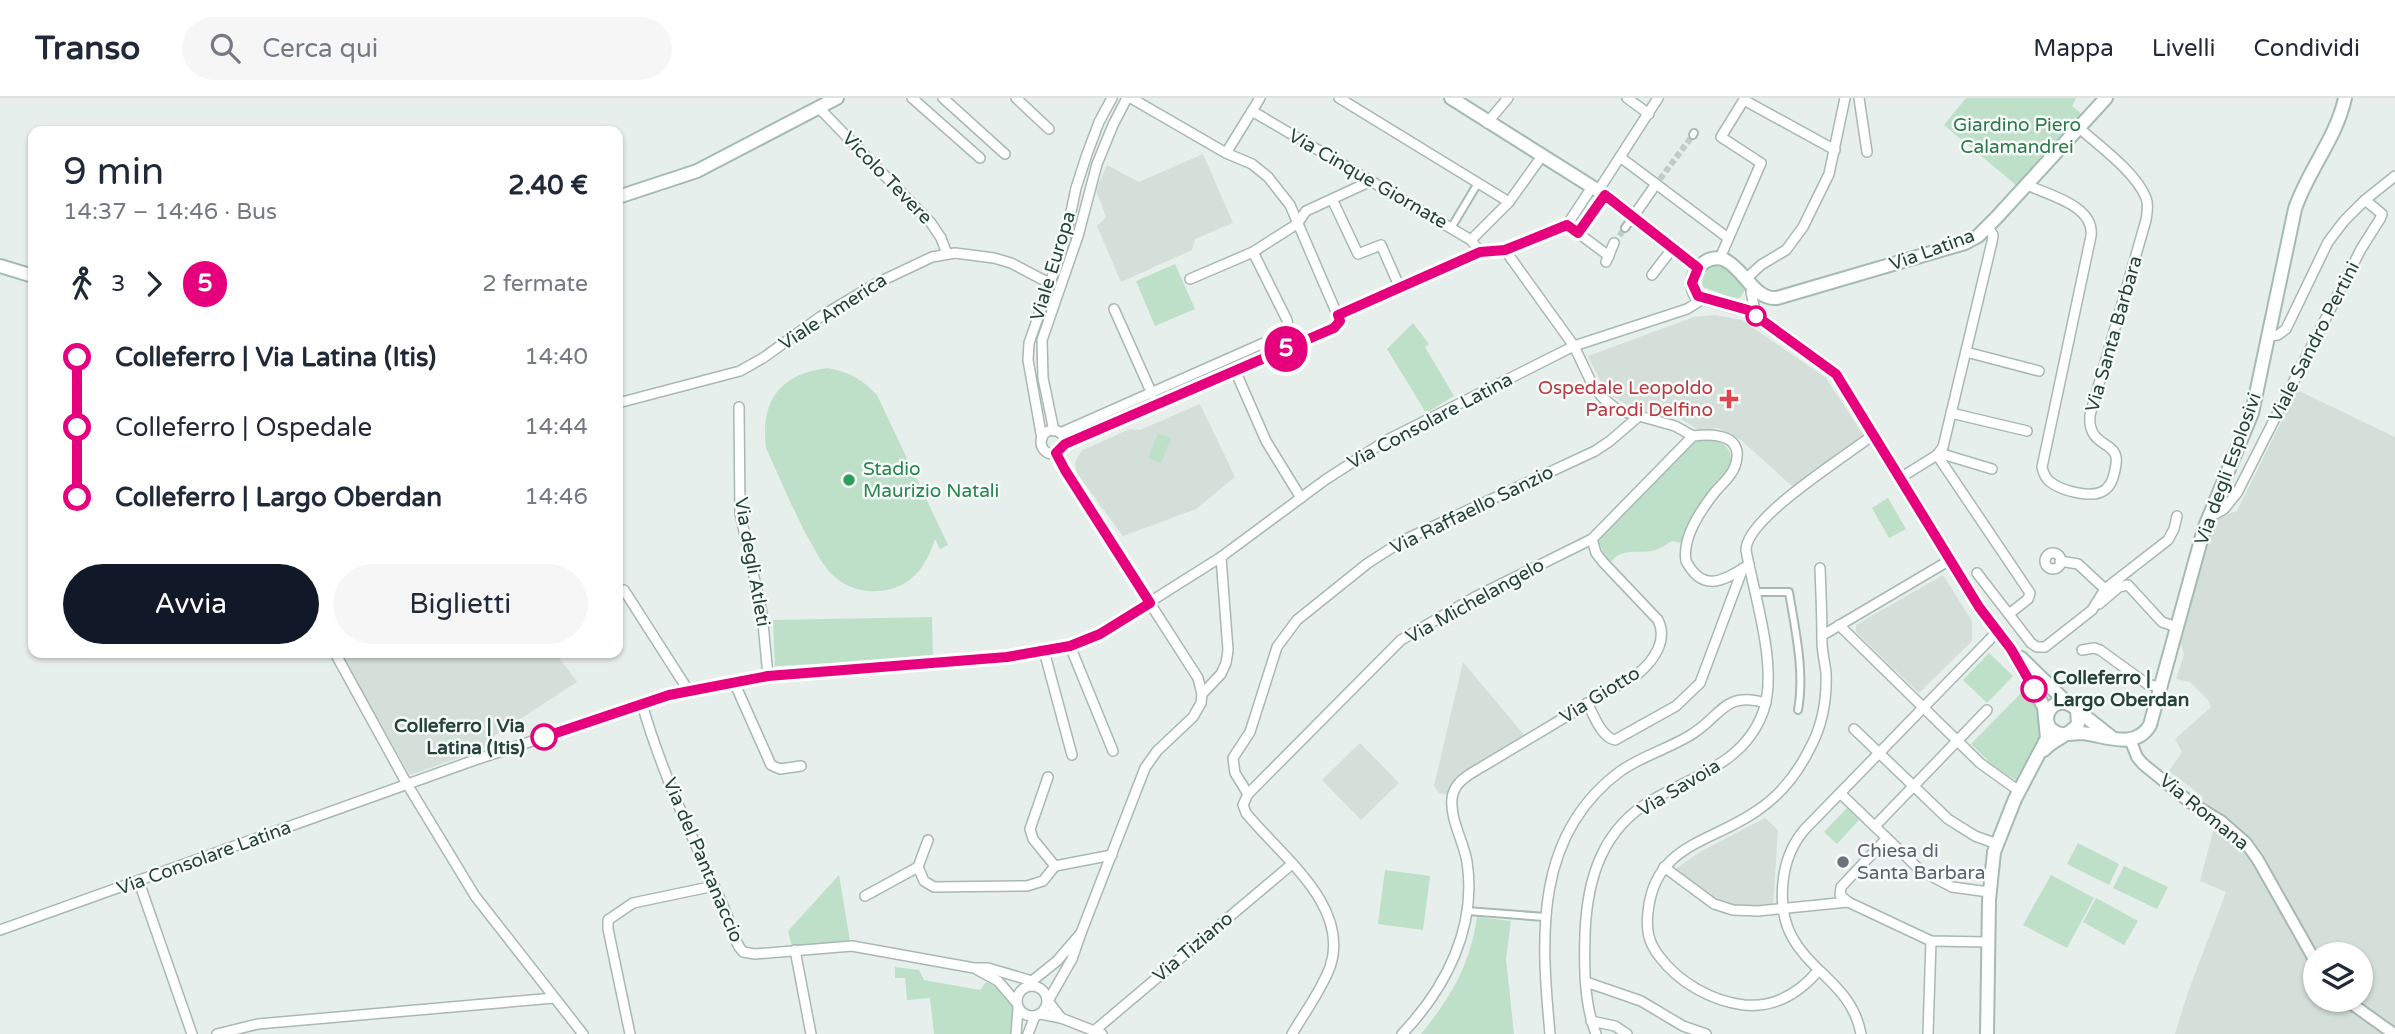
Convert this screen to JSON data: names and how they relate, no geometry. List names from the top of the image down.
{
  "streets": {
    "main road": ["Via Latina", "Via degli Esplosivi"],
    "street": [
      "Vicolo Tevere",
      "Via Cinque Giornate",
      "Viale Europa",
      "Viale America",
      "Via Santa Barbara",
      "Viale Sandro Pertini",
      "Via Consolare Latina",
      "Via Raffaello Sanzio",
      "Via degli Atleti",
      "Via Michelangelo",
      "Via Giotto",
      "Via Savoia",
      "Via Romana",
      "Via del Pantanaccio",
      "Via Tiziano"
    ]
  },
  "crossings": [
    ["Vicolo Tevere", "Viale America"],
    ["Via Latina", "Via Santa Barbara"],
    ["Via Latina", "Via Consolare Latina"],
    ["Viale Europa", "Viale America"],
    ["Viale Sandro Pertini", "Via degli Esplosivi"],
    ["Via Consolare Latina", "Via degli Atleti"],
    ["Via Consolare Latina", "Via del Pantanaccio"],
    ["Via degli Esplosivi", "Via Romana"],
    ["Via Raffaello Sanzio", "Via Michelangelo"],
    ["Via Michelangelo", "Via Giotto"]
  ],
  "parks": ["Giardino Piero Calamandrei"],
  "places": {
    "health": ["Ospedale Leopoldo Parodi Delfino"],
    "other": [
      "Stadio Maurizio Natali",
      "Colleferro | Largo Oberdan",
      "Colleferro | Via Latina (Itis)",
      "Chiesa di Santa Barbara"
    ]
  },
  "lines": ["bus line 5"],
  "page": {
    "header": "Transo",
    "search": "Cerca qui",
    "nav": ["Mappa", "Livelli", "Condividi"],
    "on_map": "5",
    "heading": ["9 min", "14:37 – 14:46 · Bus", "2.40 €"],
    "legs": ["3", "5", "2 fermate"],
    "list": [
      {
        "name": "Colleferro | Via Latina (Itis)",
        "value": "14:40"
      },
      {
        "name": "Colleferro | Ospedale",
        "value": "14:44"
      },
      {
        "name": "Colleferro | Largo Oberdan",
        "value": "14:46"
      }
    ],
    "buttons": ["Avvia", "Biglietti"]
  }
}
